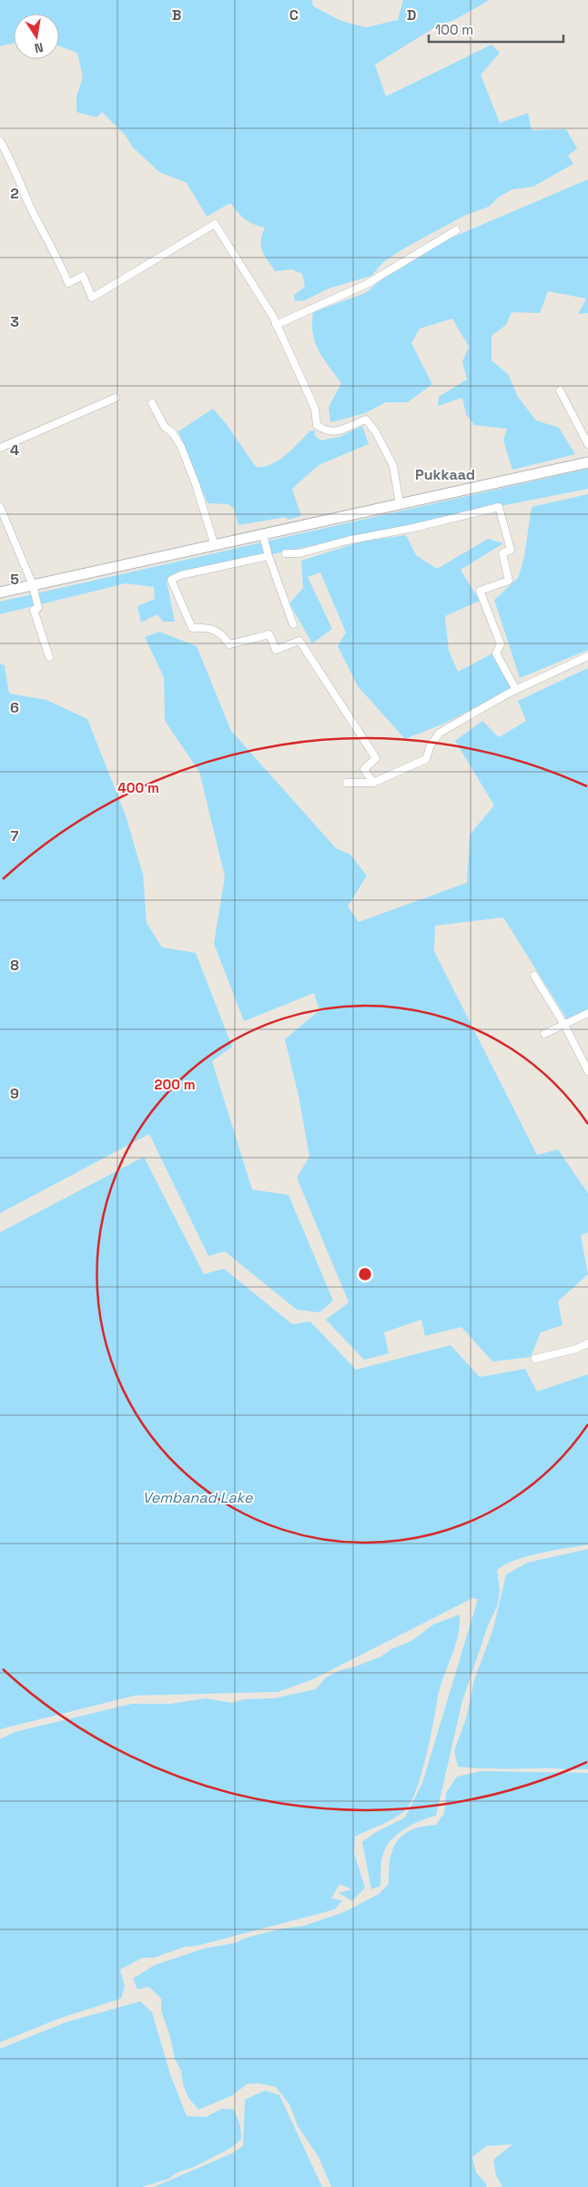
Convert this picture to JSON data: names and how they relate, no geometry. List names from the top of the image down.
{
  "districts": ["Pukkaad"],
  "water": ["Vembanad Lake"],
  "scale_bar": "100 m",
  "north": "bottom",
  "grid": {
    "columns": ["B", "C", "D"],
    "rows": [
      "2",
      "3",
      "4",
      "5",
      "6",
      "7",
      "8",
      "9"
    ]
  },
  "rings": ["400 m", "200 m"]
}
